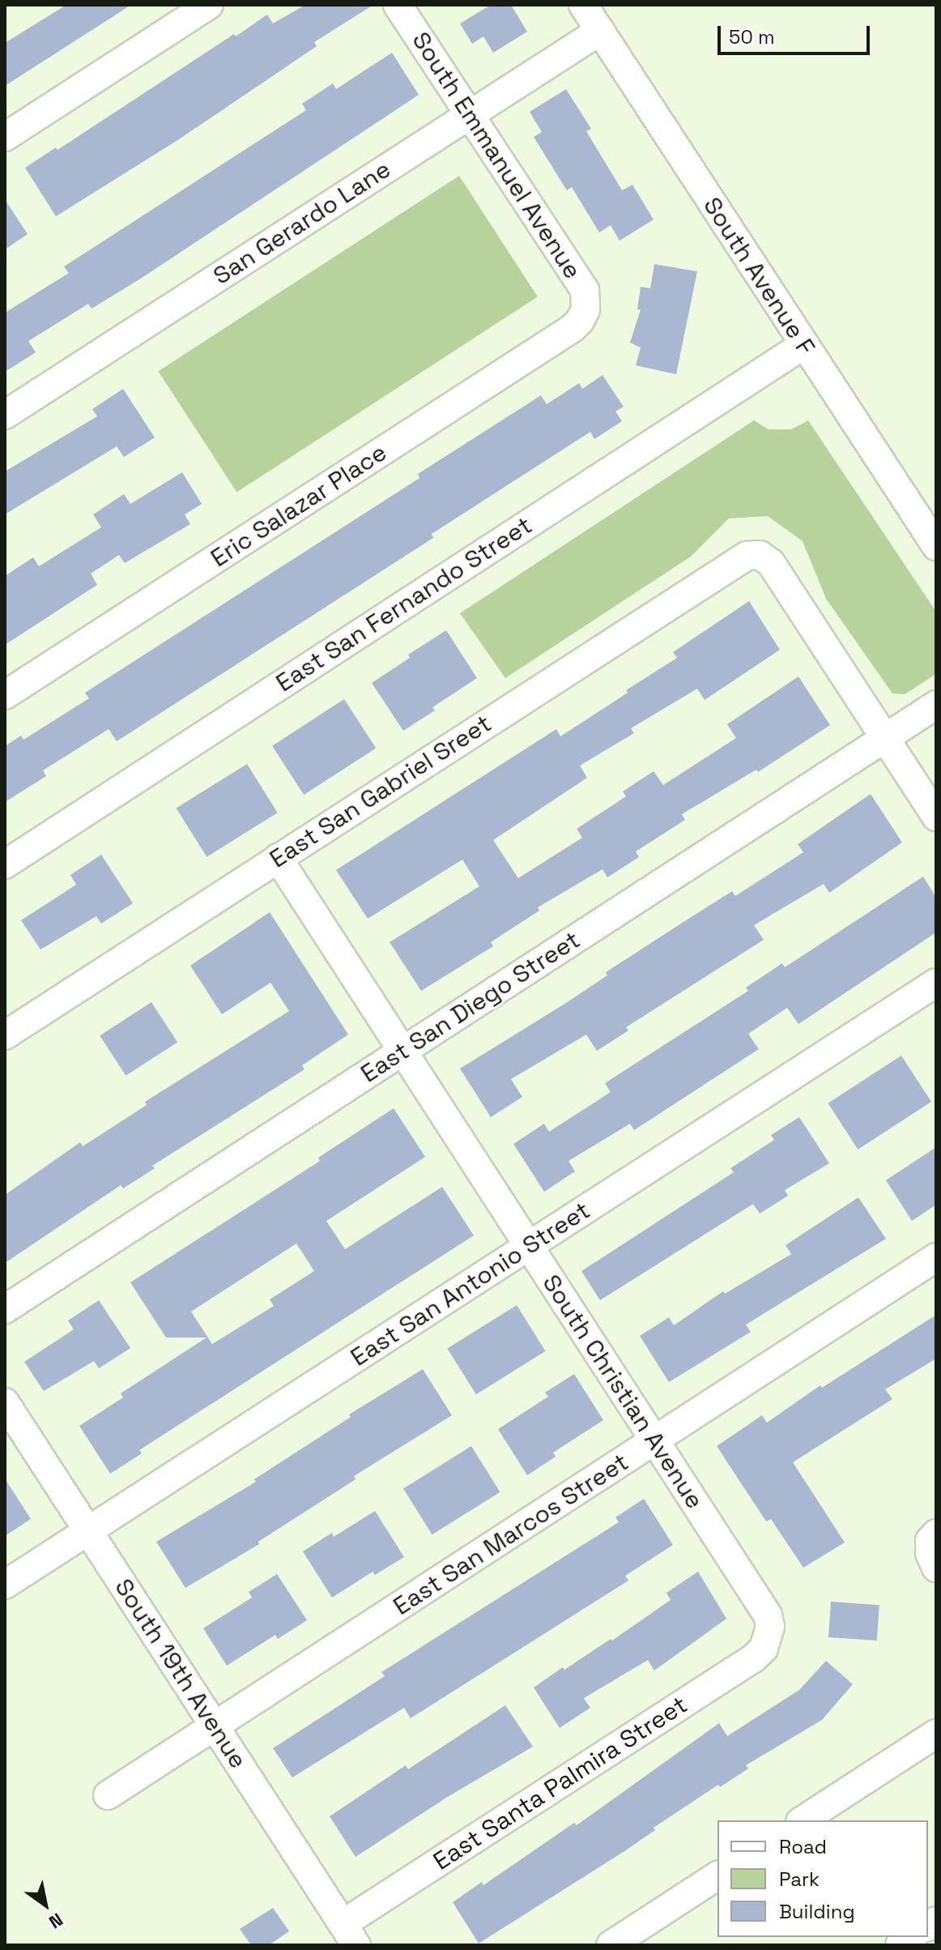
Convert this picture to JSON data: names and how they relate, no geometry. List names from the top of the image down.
{
  "streets": {
    "street": [
      "South Emmanuel Avenue",
      "San Gerardo Lane",
      "South Avenue F",
      "Eric Salazar Place",
      "East San Fernando Street",
      "East San Gabriel Sreet",
      "East San Diego Street",
      "East San Antonio Street",
      "South Christian Avenue",
      "East San Marcos Street",
      "South 19th Avenue",
      "East Santa Palmira Street"
    ]
  },
  "crossings": [
    ["South Emmanuel Avenue", "San Gerardo Lane"],
    ["South Emmanuel Avenue", "Eric Salazar Place"],
    ["San Gerardo Lane", "South Avenue F"],
    ["South Avenue F", "East San Fernando Street"],
    ["East San Gabriel Sreet", "East San Diego Street"],
    ["East San Gabriel Sreet", "South Christian Avenue"],
    ["East San Diego Street", "South Christian Avenue"],
    ["East San Antonio Street", "South Christian Avenue"],
    ["East San Antonio Street", "South 19th Avenue"],
    ["South Christian Avenue", "East San Marcos Street"],
    ["South Christian Avenue", "East Santa Palmira Street"],
    ["East San Marcos Street", "South 19th Avenue"],
    ["South 19th Avenue", "East Santa Palmira Street"]
  ],
  "legend": ["Road", "Park", "Building"],
  "scale_bar": "50 m",
  "north": "bottom right"
}
